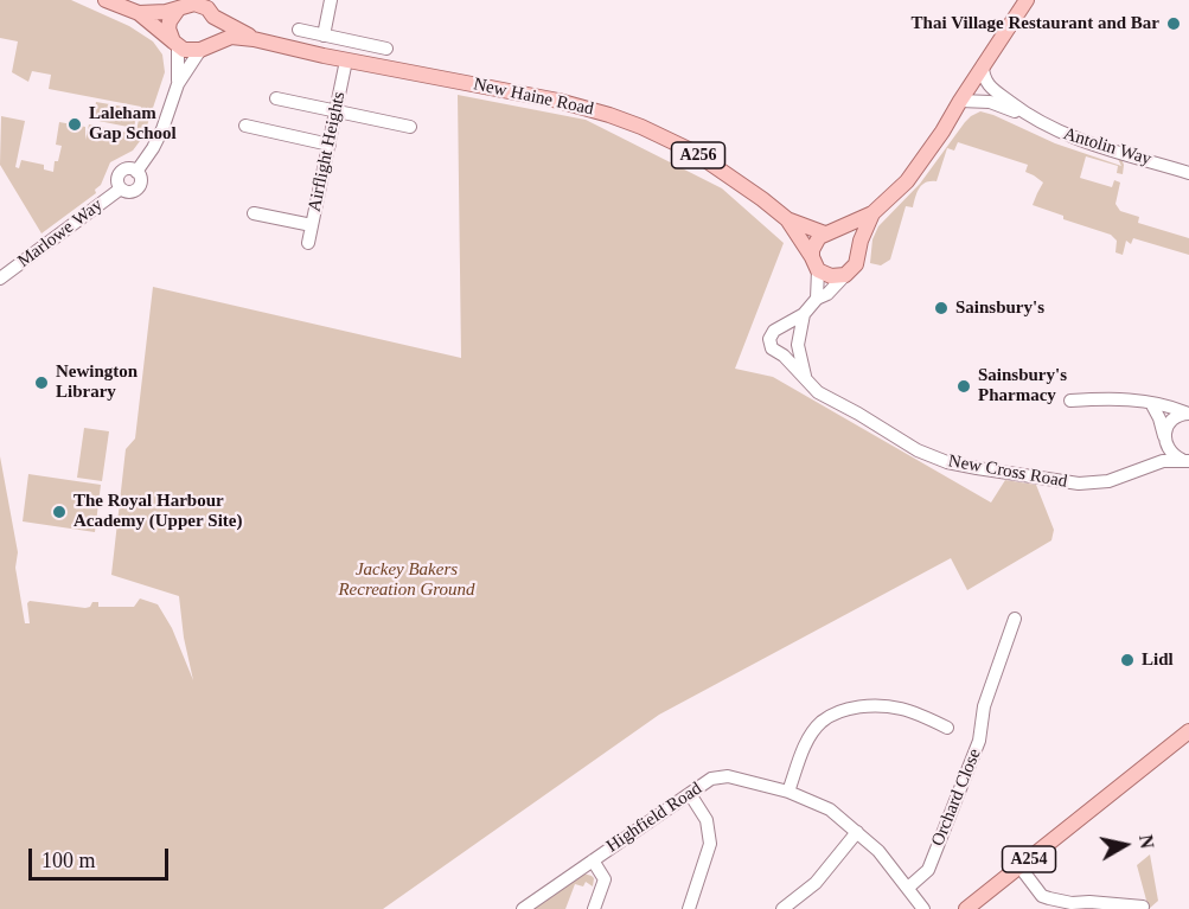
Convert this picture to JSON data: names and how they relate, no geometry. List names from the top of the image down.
{
  "streets": {
    "main road": ["New Haine Road", "A256", "A254"],
    "street": [
      "Antolin Way",
      "Airflight Heights",
      "Marlowe Way",
      "New Cross Road",
      "Orchard Close",
      "Highfield Road"
    ]
  },
  "crossings": [
    ["New Haine Road", "Airflight Heights"],
    ["New Haine Road", "Marlowe Way"],
    ["Orchard Close", "Highfield Road"]
  ],
  "parks": ["Jackey Bakers Recreation Ground"],
  "places": [
    "Thai Village Restaurant and Bar",
    "Laleham Gap School",
    "Sainsbury's",
    "Newington Library",
    "Sainsbury's Pharmacy",
    "The Royal Harbour Academy (Upper Site)",
    "Lidl"
  ],
  "scale_bar": "100 m",
  "north": "right"
}
